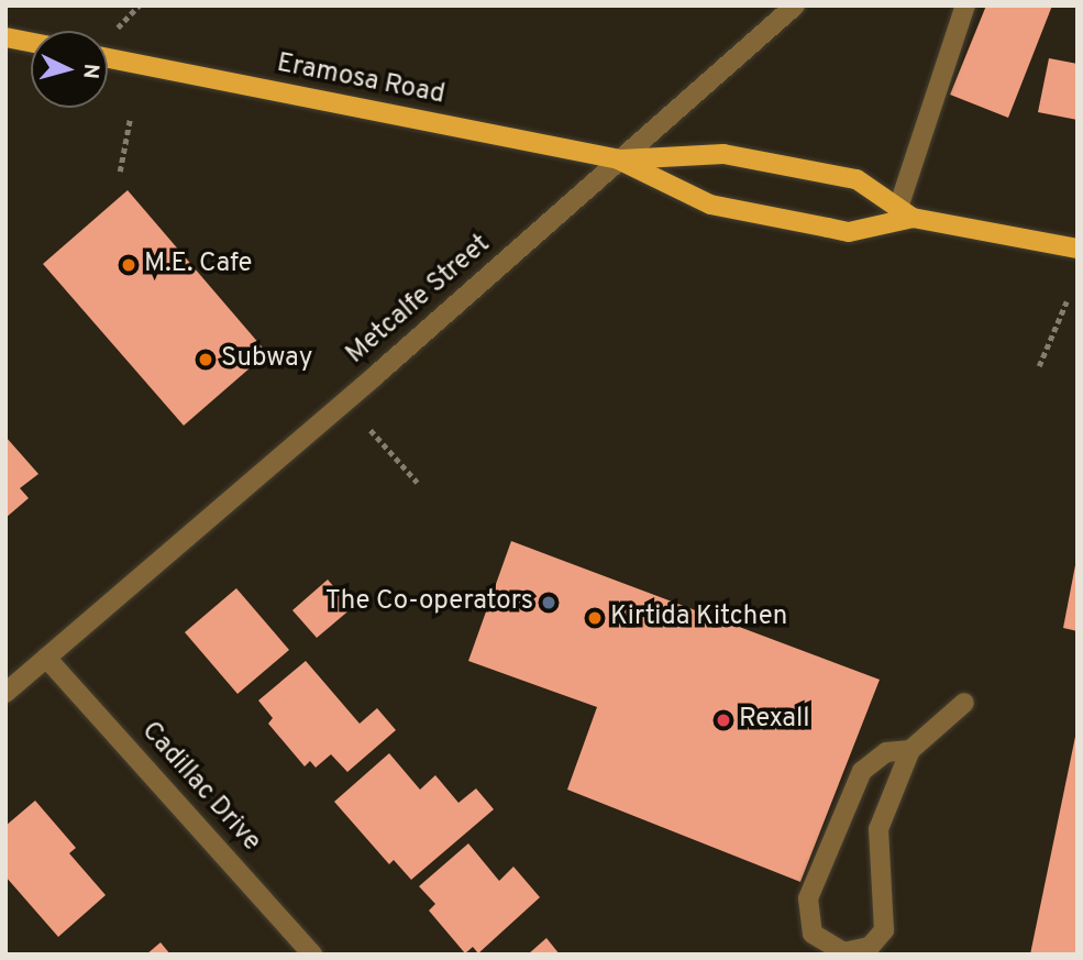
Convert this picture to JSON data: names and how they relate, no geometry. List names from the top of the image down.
{
  "streets": {
    "main road": ["Eramosa Road"],
    "street": ["Metcalfe Street", "Cadillac Drive"]
  },
  "crossings": [
    ["Eramosa Road", "Metcalfe Street"],
    ["Metcalfe Street", "Cadillac Drive"]
  ],
  "places": [
    "M.E. Cafe",
    "Subway",
    "The Co-operators",
    "Kirtida Kitchen",
    "Rexall"
  ],
  "north": "right"
}
